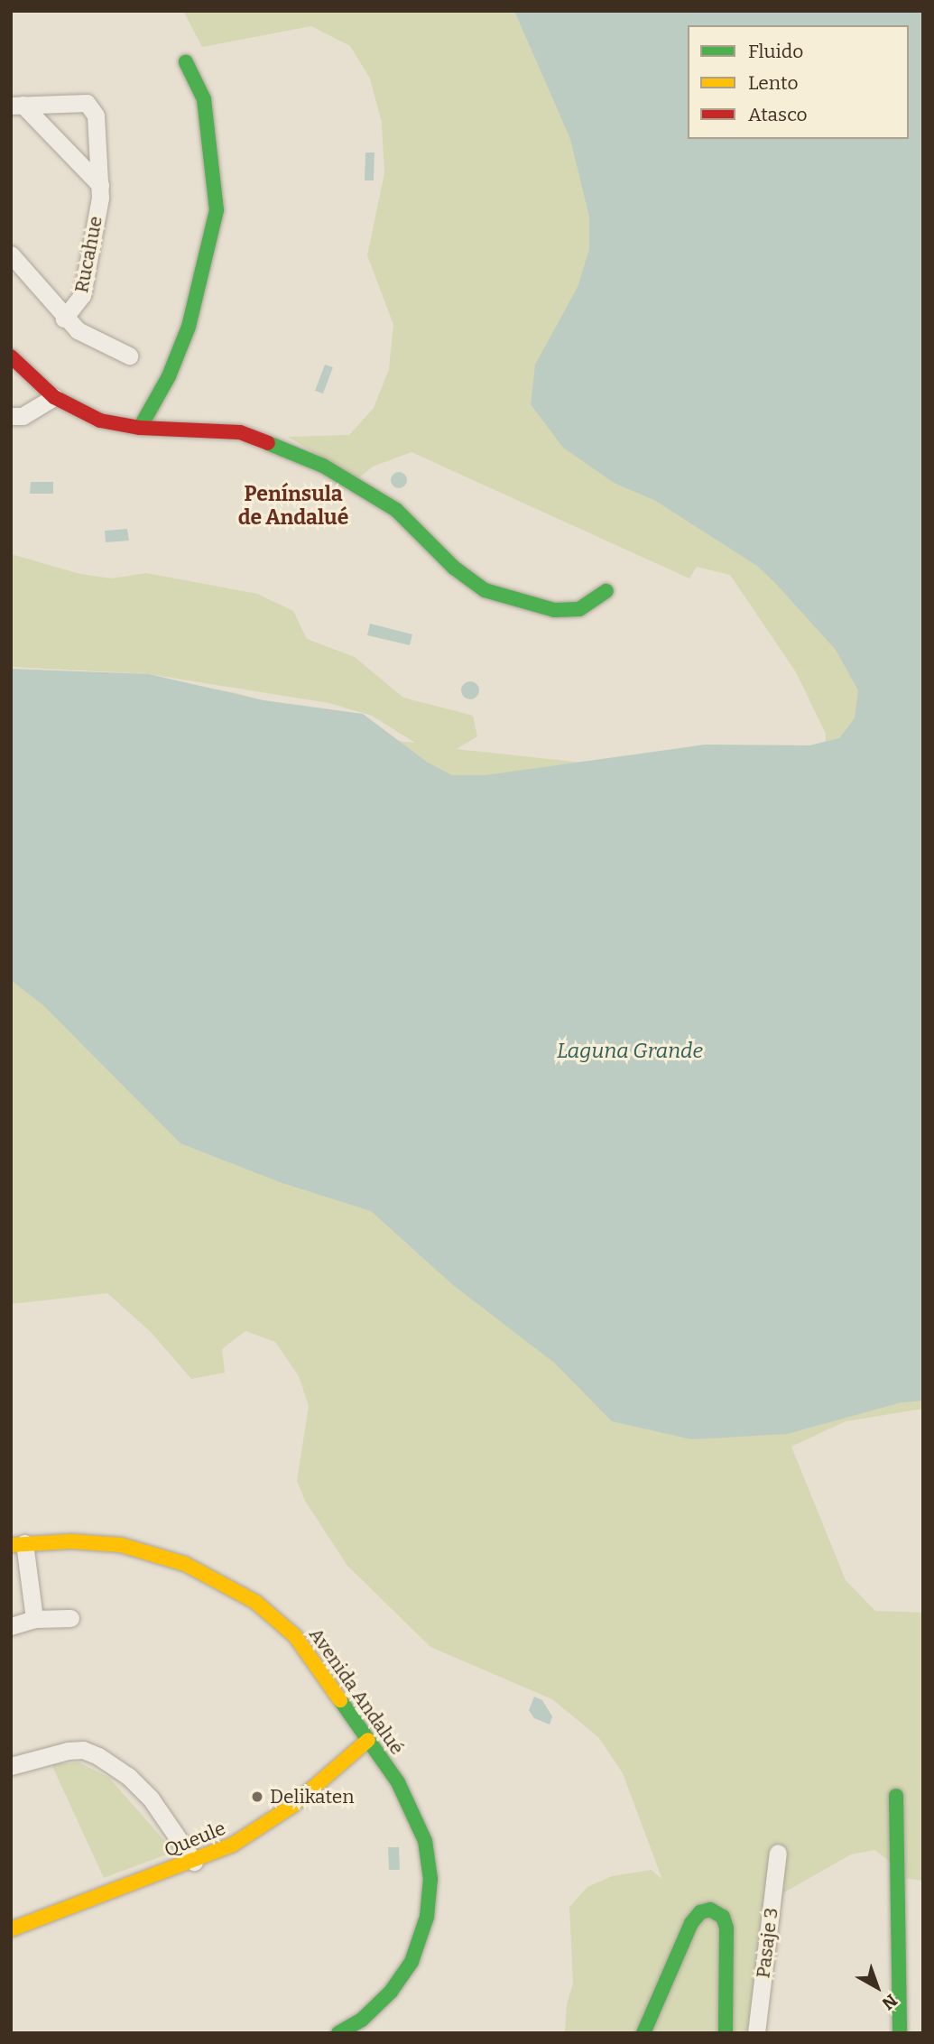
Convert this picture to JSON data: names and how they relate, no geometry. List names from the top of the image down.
{
  "streets": {
    "street": [
      "Rucahue",
      "Avenida Andalué",
      "Queule",
      "Pasaje 3"
    ]
  },
  "crossings": [
    ["Avenida Andalué", "Queule"]
  ],
  "districts": ["Península de Andalué"],
  "water": ["Laguna Grande"],
  "places": ["Delikaten"],
  "legend": ["Fluido", "Lento", "Atasco"],
  "north": "bottom right"
}
